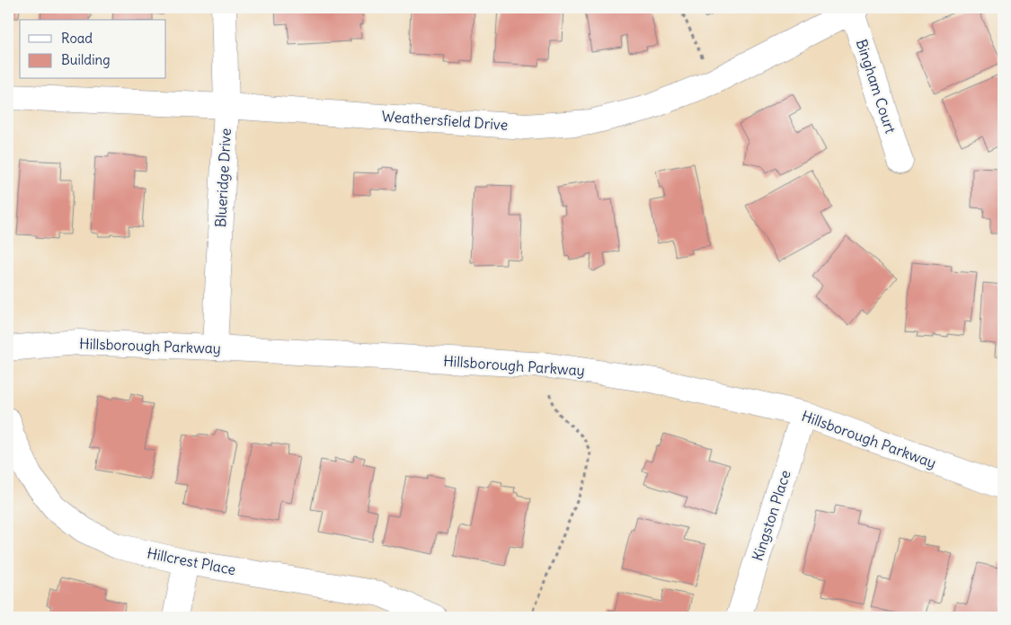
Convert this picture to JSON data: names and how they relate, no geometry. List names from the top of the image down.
{
  "streets": {
    "street": [
      "Bingham Court",
      "Weathersfield Drive",
      "Blueridge Drive",
      "Hillsborough Parkway",
      "Kingston Place",
      "Hillcrest Place"
    ]
  },
  "crossings": [
    ["Bingham Court", "Weathersfield Drive"],
    ["Weathersfield Drive", "Blueridge Drive"],
    ["Blueridge Drive", "Hillsborough Parkway"],
    ["Hillsborough Parkway", "Kingston Place"]
  ],
  "legend": ["Road", "Building"]
}
